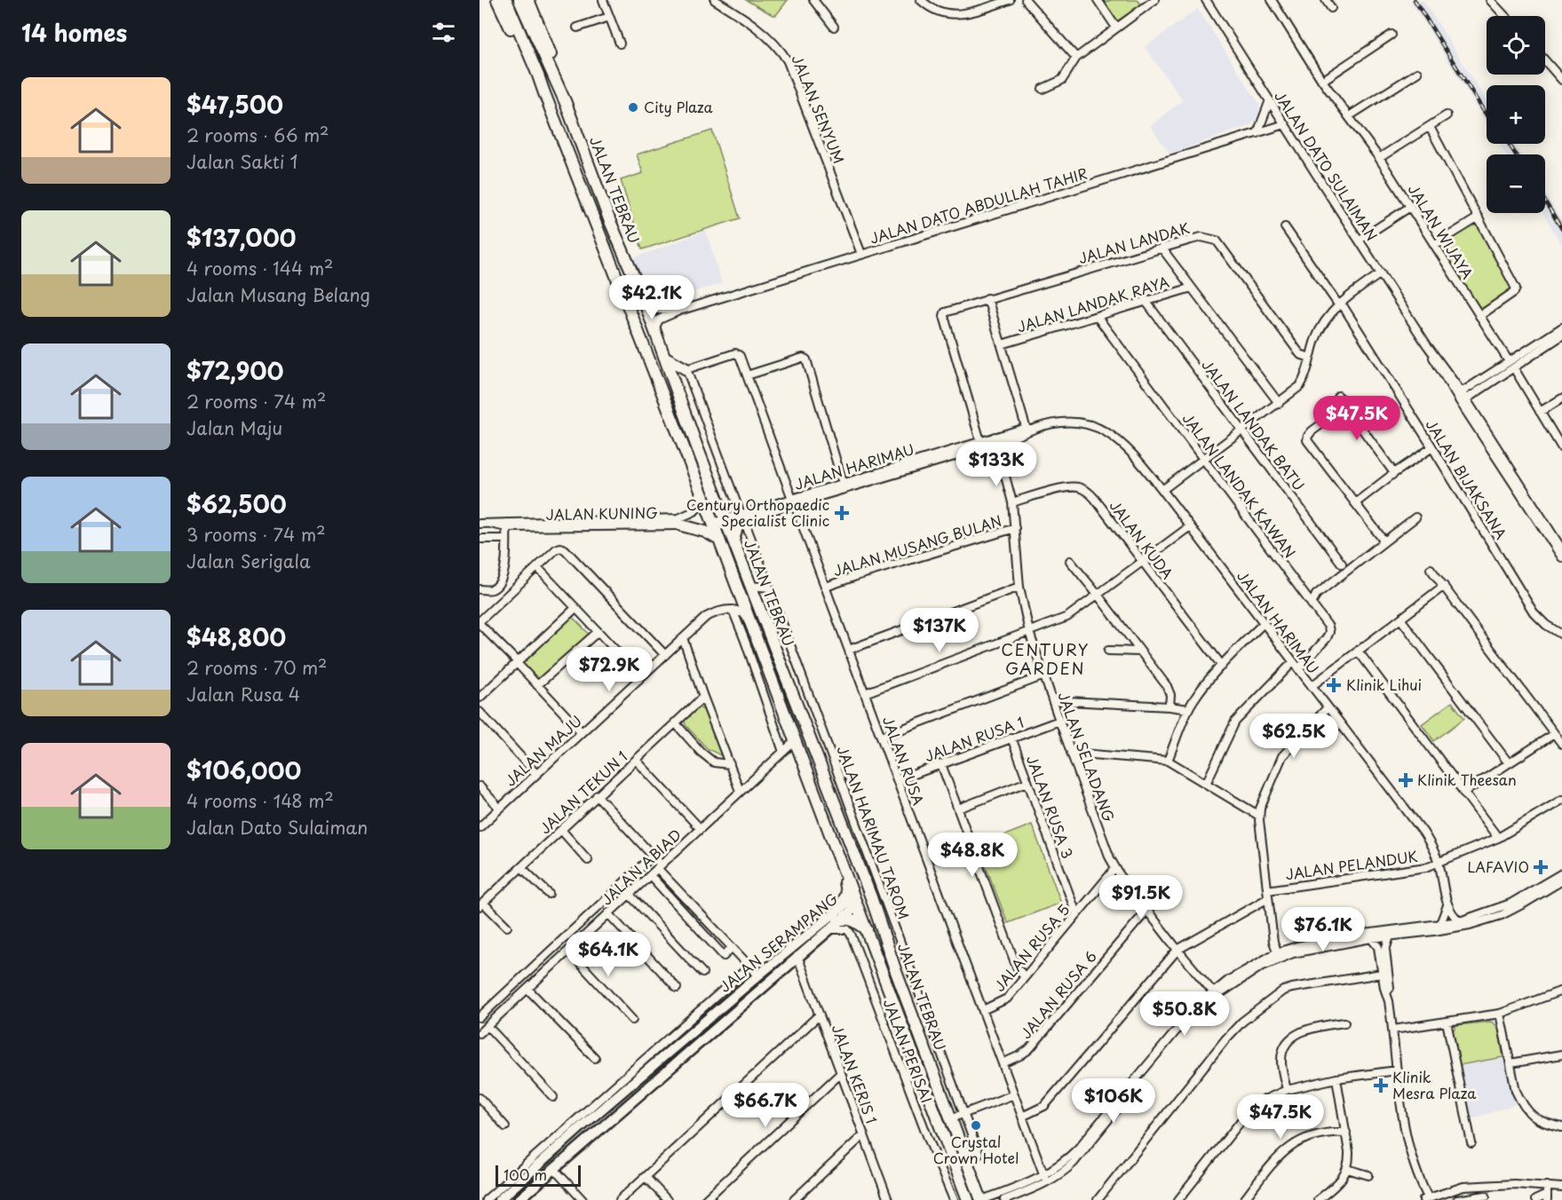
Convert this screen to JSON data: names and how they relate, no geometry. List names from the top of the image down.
{
  "streets": {
    "highway": ["JALAN TEBRAU"],
    "main road": ["JALAN SERAMPANG"],
    "street": [
      "JALAN SENYUM",
      "JALAN DATO SULAIMAN",
      "JALAN DATO ABDULLAH TAHIR",
      "JALAN WIJAYA",
      "JALAN LANDAK",
      "JALAN LANDAK RAYA",
      "JALAN LANDAK BATU",
      "JALAN HARIMAU",
      "JALAN BIJAKSANA",
      "JALAN LANDAK KAWAN",
      "JALAN KUNING",
      "JALAN KUDA",
      "JALAN MUSANG BULAN",
      "JALAN RUSA 1",
      "JALAN MAJU",
      "JALAN SELADANG",
      "JALAN RUSA",
      "JALAN TEKUN 1",
      "JALAN RUSA 3",
      "JALAN HARIMAU TAROM",
      "JALAN PELANDUK",
      "JALAN ABIAD",
      "JALAN RUSA 5",
      "JALAN RUSA 6",
      "JALAN PERISAI",
      "JALAN KERIS 1"
    ]
  },
  "crossings": [
    ["JALAN SENYUM", "JALAN DATO ABDULLAH TAHIR"],
    ["JALAN DATO SULAIMAN", "JALAN DATO ABDULLAH TAHIR"],
    ["JALAN TEBRAU", "JALAN DATO ABDULLAH TAHIR"],
    ["JALAN TEBRAU", "JALAN HARIMAU"],
    ["JALAN TEBRAU", "JALAN KUNING"],
    ["JALAN TEBRAU", "JALAN ABIAD"],
    ["JALAN TEBRAU", "JALAN SERAMPANG"],
    ["JALAN LANDAK", "JALAN HARIMAU"],
    ["JALAN LANDAK RAYA", "JALAN LANDAK BATU"],
    ["JALAN LANDAK RAYA", "JALAN LANDAK KAWAN"],
    ["JALAN HARIMAU", "JALAN LANDAK KAWAN"],
    ["JALAN HARIMAU", "JALAN KUNING"],
    ["JALAN HARIMAU", "JALAN SELADANG"],
    ["JALAN HARIMAU", "JALAN RUSA"],
    ["JALAN HARIMAU", "JALAN HARIMAU TAROM"],
    ["JALAN HARIMAU", "JALAN PELANDUK"],
    ["JALAN KUDA", "JALAN SELADANG"],
    ["JALAN MUSANG BULAN", "JALAN SELADANG"],
    ["JALAN MUSANG BULAN", "JALAN RUSA"],
    ["JALAN RUSA 1", "JALAN SELADANG"],
    ["JALAN RUSA 1", "JALAN RUSA"],
    ["JALAN RUSA 1", "JALAN RUSA 3"],
    ["JALAN SELADANG", "JALAN RUSA 5"],
    ["JALAN SELADANG", "JALAN RUSA 6"],
    ["JALAN RUSA", "JALAN HARIMAU TAROM"],
    ["JALAN RUSA", "JALAN RUSA 5"],
    ["JALAN RUSA", "JALAN RUSA 6"],
    ["JALAN RUSA 3", "JALAN RUSA 5"],
    ["JALAN SERAMPANG", "JALAN PERISAI"],
    ["JALAN SERAMPANG", "JALAN KERIS 1"]
  ],
  "districts": ["CENTURY GARDEN"],
  "places": {
    "other": ["City Plaza", "Crystal Crown Hotel"],
    "health": [
      "Century Orthopaedic Specialist Clinic",
      "Klinik Lihui",
      "Klinik Theesan",
      "LAFAVIO",
      "Klinik Mesra Plaza"
    ]
  },
  "scale_bar": "100 m",
  "page": {
    "heading": "14 homes",
    "map_buttons": ["+", "−"],
    "list": [
      {
        "name": "$47,500",
        "note": "2 rooms · 66 m² · Jalan Sakti 1"
      },
      {
        "name": "$137,000",
        "note": "4 rooms · 144 m² · Jalan Musang Belang"
      },
      {
        "name": "$72,900",
        "note": "2 rooms · 74 m² · Jalan Maju"
      },
      {
        "name": "$62,500",
        "note": "3 rooms · 74 m² · Jalan Serigala"
      },
      {
        "name": "$48,800",
        "note": "2 rooms · 70 m² · Jalan Rusa 4"
      },
      {
        "name": "$106,000",
        "note": "4 rooms · 148 m² · Jalan Dato Sulaiman"
      }
    ],
    "price": [
      "$42.1K",
      "$47.5K",
      "$133K",
      "$137K",
      "$72.9K",
      "$62.5K",
      "$48.8K",
      "$91.5K",
      "$76.1K",
      "$64.1K",
      "$50.8K",
      "$106K",
      "$66.7K",
      "$47.5K"
    ],
    "scale": "100 m"
  }
}
